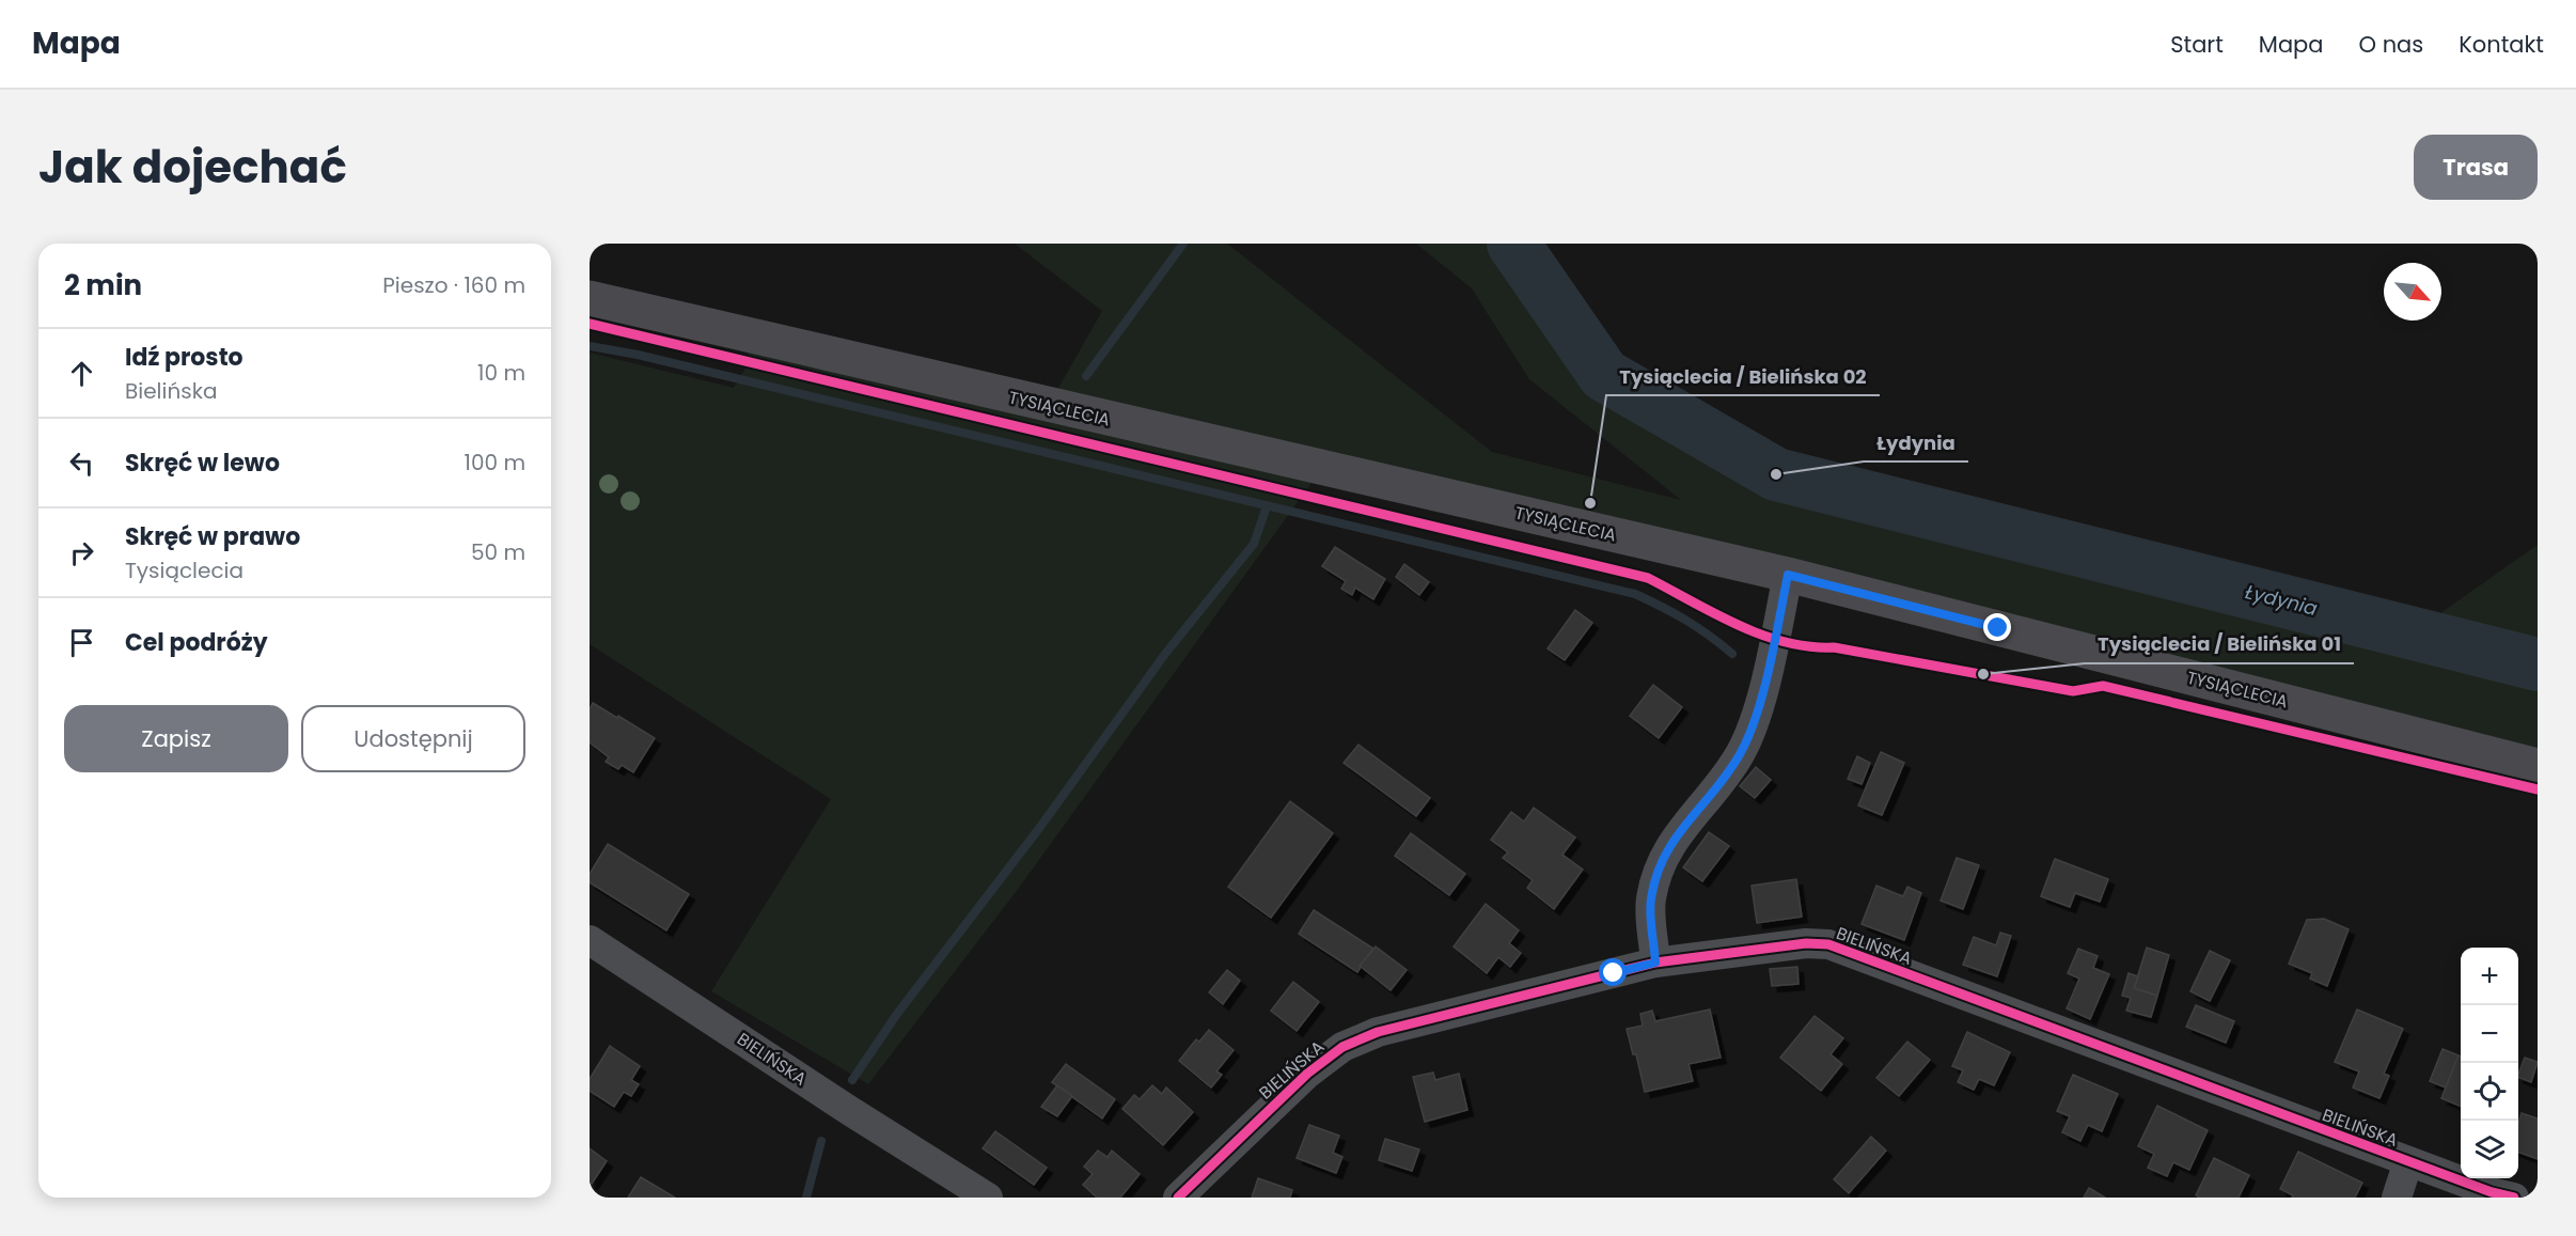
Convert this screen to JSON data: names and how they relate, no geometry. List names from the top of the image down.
{
  "streets": {
    "main road": ["TYSIĄCLECIA"],
    "street": ["BIELIŃSKA"]
  },
  "water": ["Łydynia"],
  "places": ["Łydynia", "Tysiąclecia / Bielińska 02", "Tysiąclecia / Bielińska 01"],
  "north": "bottom right",
  "page": {
    "header": "Mapa",
    "nav": [
      "Start",
      "Mapa",
      "O nas",
      "Kontakt"
    ],
    "title": "Jak dojechać",
    "buttons": [
      "Trasa",
      ["Zapisz", "Udostępnij"]
    ],
    "heading": ["2 min", "Pieszo · 160 m"],
    "list": [
      ["Idź prosto", "Bielińska", "10 m"],
      ["Skręć w lewo", "100 m"],
      ["Skręć w prawo", "Tysiąclecia", "50 m"],
      "Cel podróży"
    ],
    "map_buttons": ["+", "−"]
  }
}
